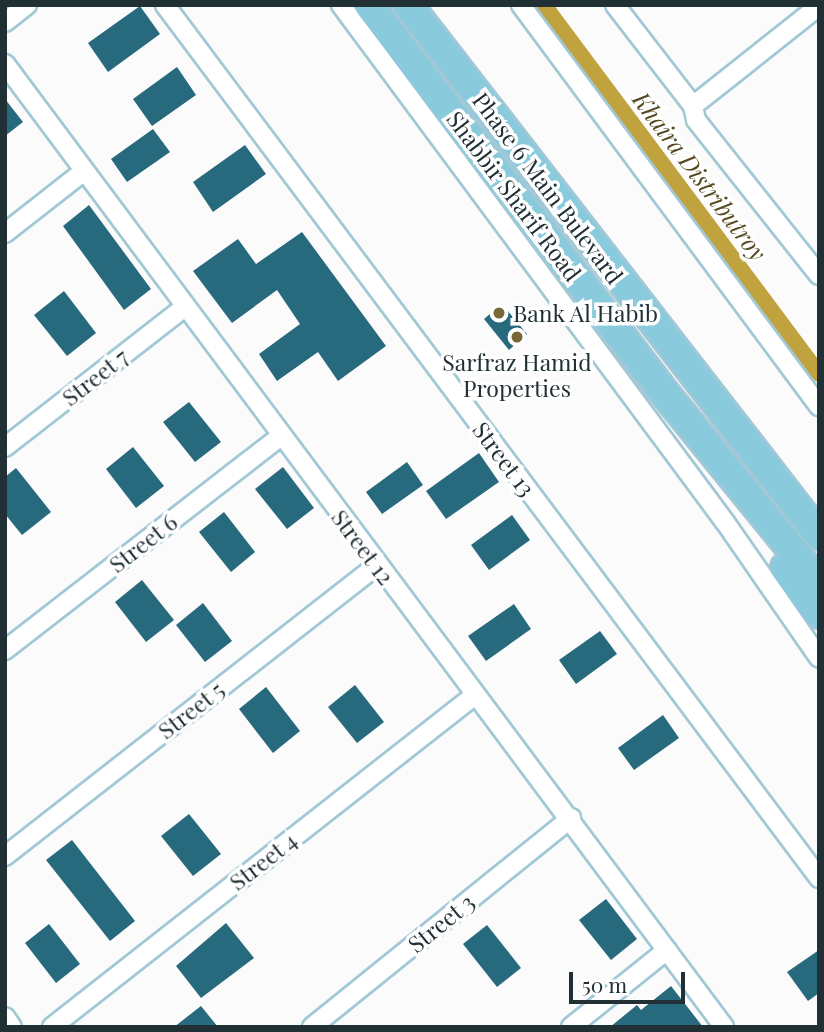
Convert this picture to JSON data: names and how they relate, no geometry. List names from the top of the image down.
{
  "streets": {
    "main road": ["Phase 6 Main Bulevard", "Shabbir Sharif Road"],
    "street": [
      "Street 7",
      "Street 13",
      "Street 6",
      "Street 12",
      "Street 5",
      "Street 4",
      "Street 3"
    ]
  },
  "crossings": [
    ["Street 7", "Street 12"],
    ["Street 6", "Street 12"],
    ["Street 12", "Street 5"],
    ["Street 12", "Street 4"],
    ["Street 12", "Street 3"]
  ],
  "water": ["Khaira Distributroy"],
  "places": ["Bank Al Habib", "Sarfraz Hamid Properties"],
  "scale_bar": "50 m"
}
